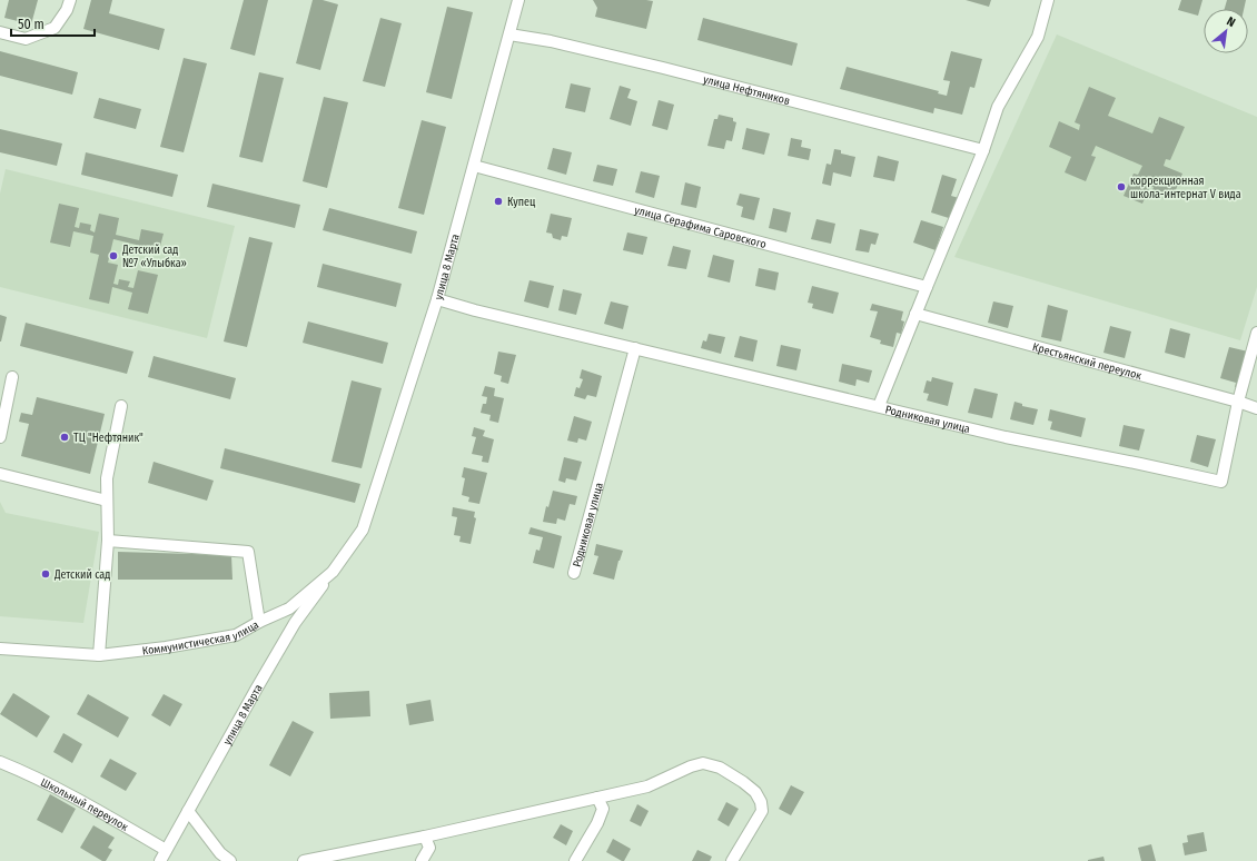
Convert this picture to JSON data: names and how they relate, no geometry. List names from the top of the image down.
{
  "streets": {
    "street": [
      "улица Нефтяников",
      "улица Серафима Саровского",
      "улица 8 Марта",
      "Крестьянский переулок",
      "Родниковая улица",
      "Коммунистическая улица",
      "Школьный переулок"
    ]
  },
  "crossings": [
    ["улица Нефтяников", "улица 8 Марта"],
    ["улица Серафима Саровского", "улица 8 Марта"],
    ["улица 8 Марта", "Родниковая улица"],
    ["улица 8 Марта", "Коммунистическая улица"],
    ["улица 8 Марта", "Школьный переулок"],
    ["Крестьянский переулок", "Родниковая улица"]
  ],
  "places": [
    "коррекционная школа-интернат V вида",
    "Купец",
    "Детский сад №7 «Улыбка»",
    "ТЦ \"Нефтяник\"",
    "Детский сад"
  ],
  "scale_bar": "50 m",
  "north": "top right"
}
